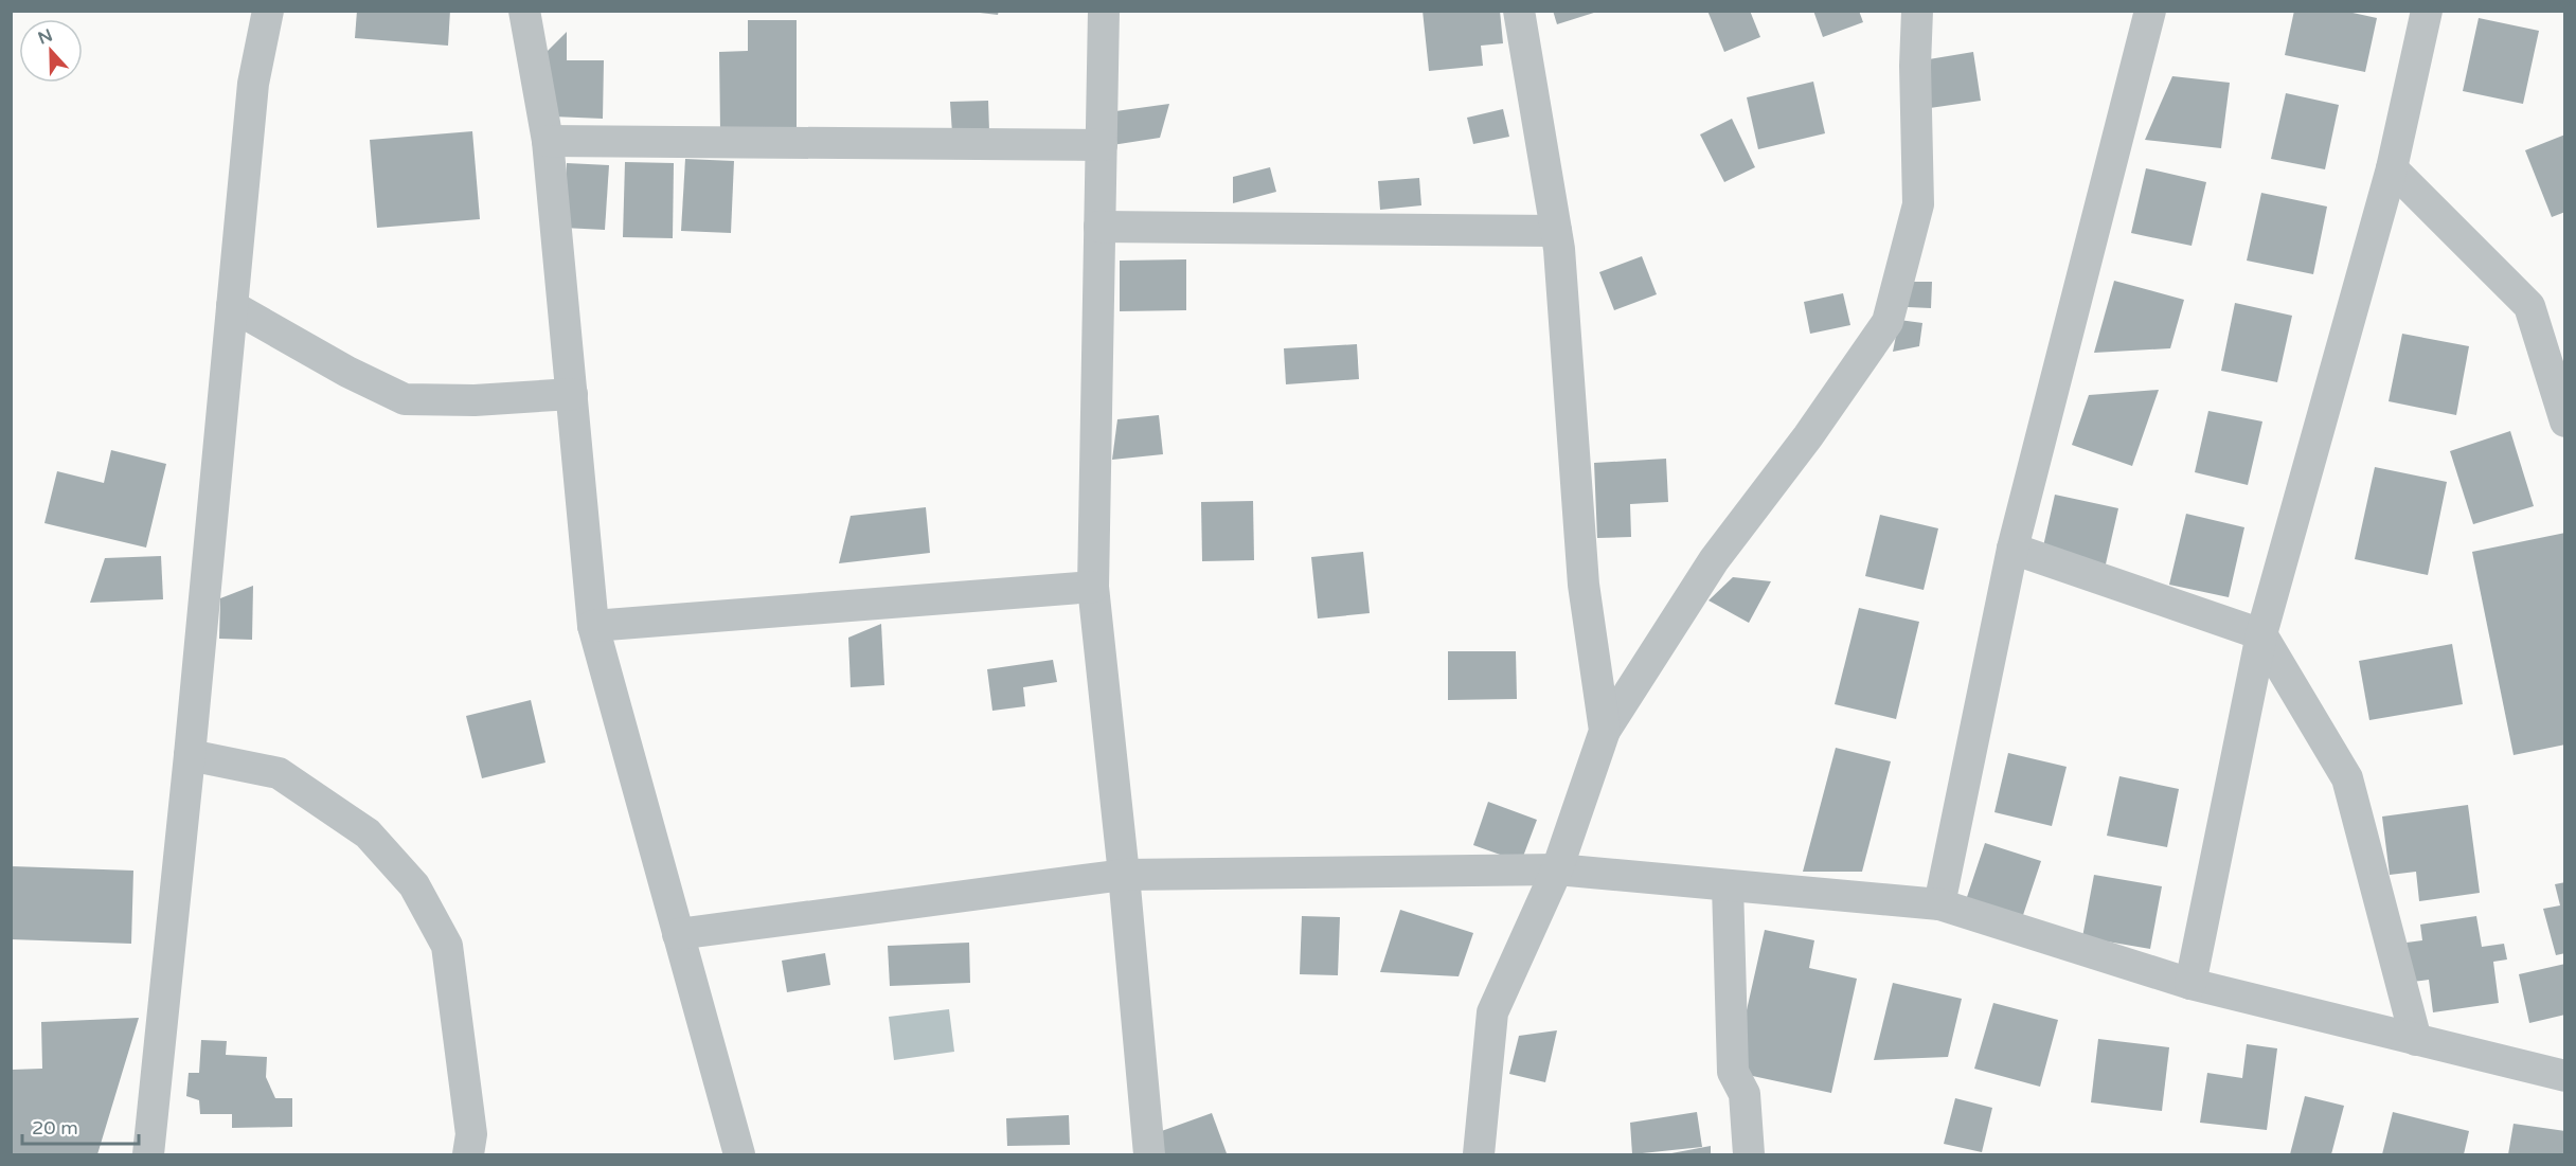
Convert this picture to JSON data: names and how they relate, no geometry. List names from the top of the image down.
{
  "scale_bar": "20 m",
  "north": "top"
}
